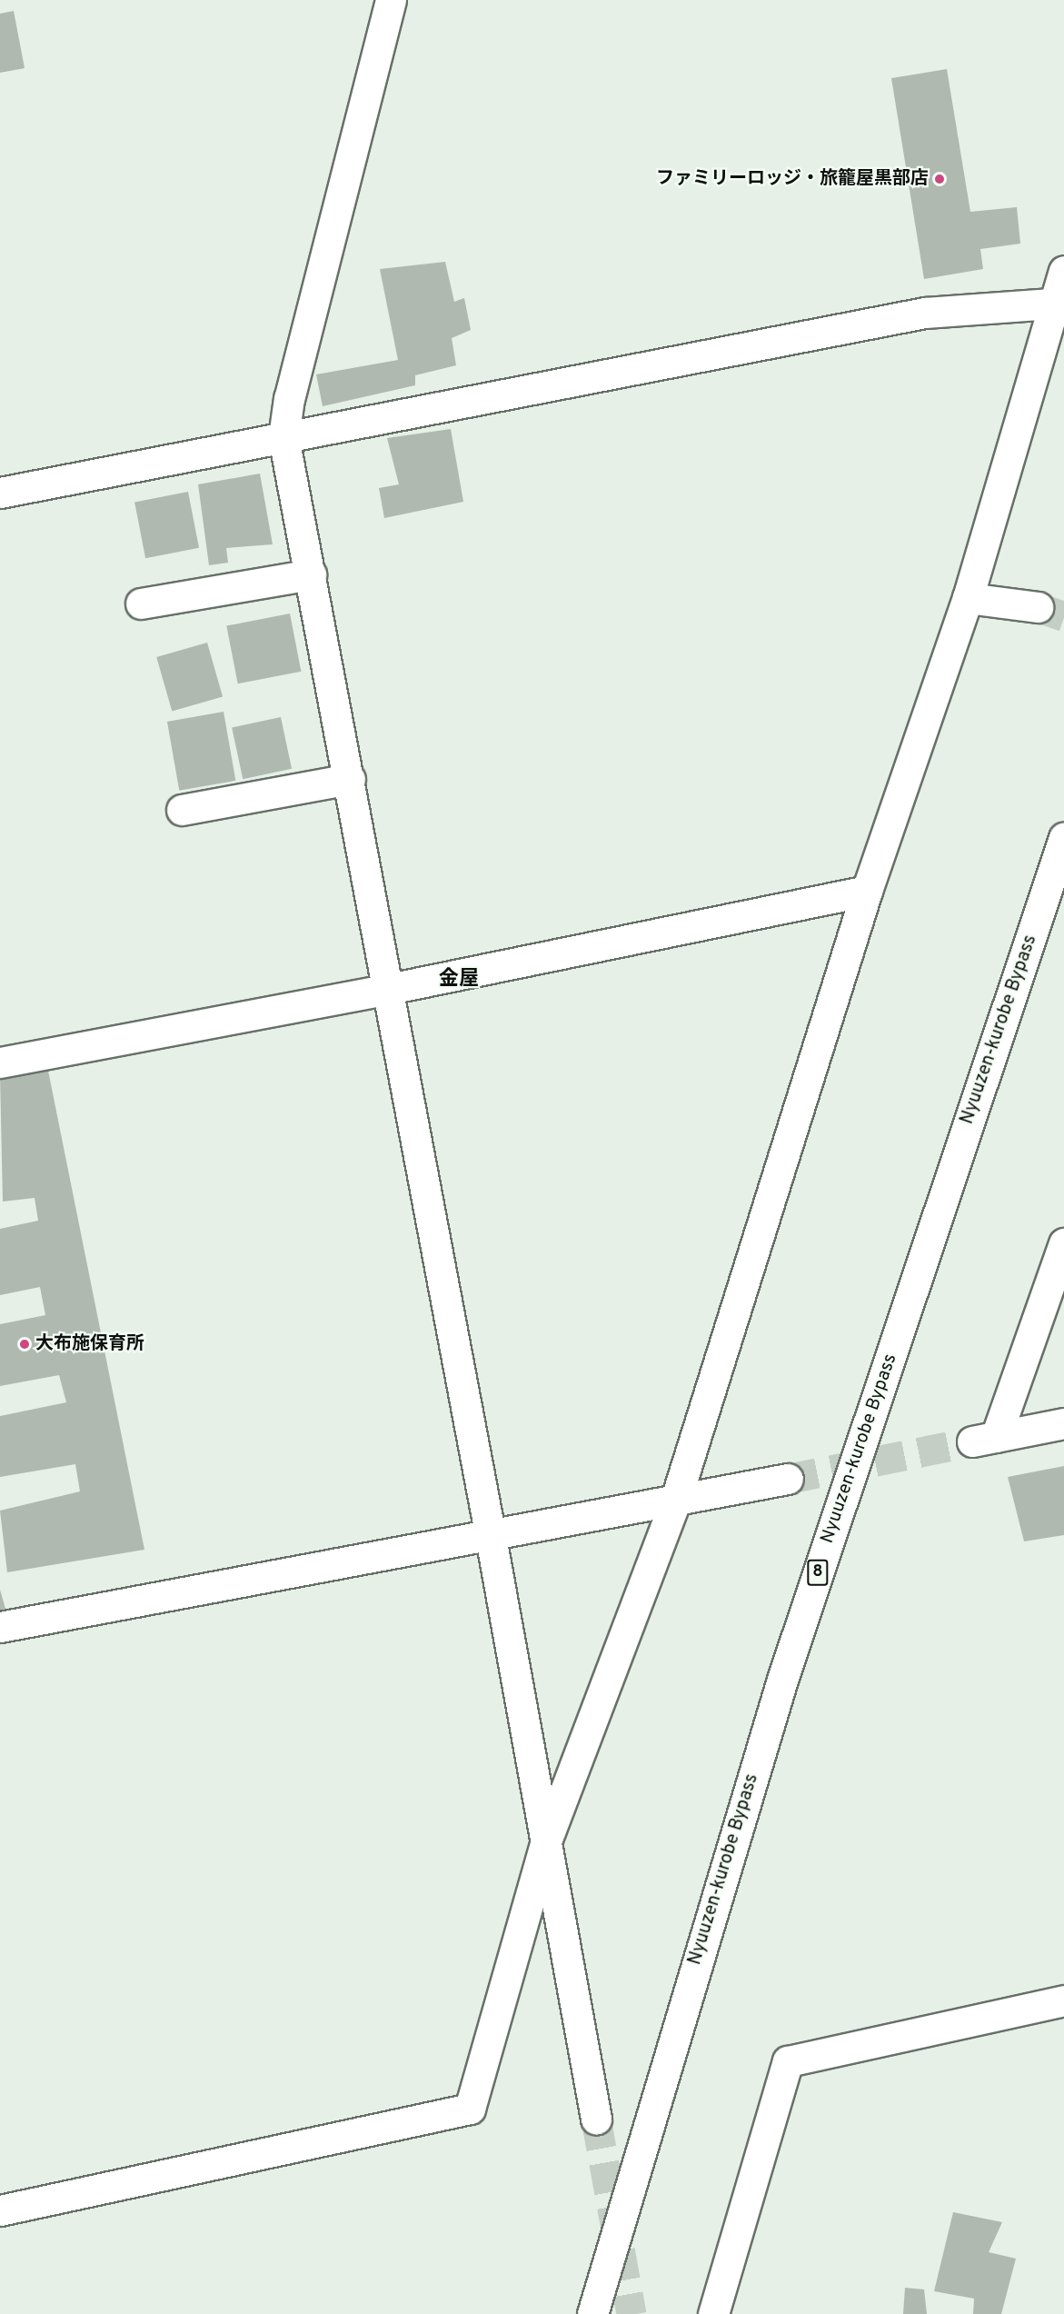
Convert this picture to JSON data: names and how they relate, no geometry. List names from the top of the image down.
{
  "streets": {
    "main road": ["Nyuuzen-kurobe Bypass", "8"]
  },
  "districts": ["金屋"],
  "places": ["ファミリーロッジ・旅籠屋黒部店", "大布施保育所"]
}
